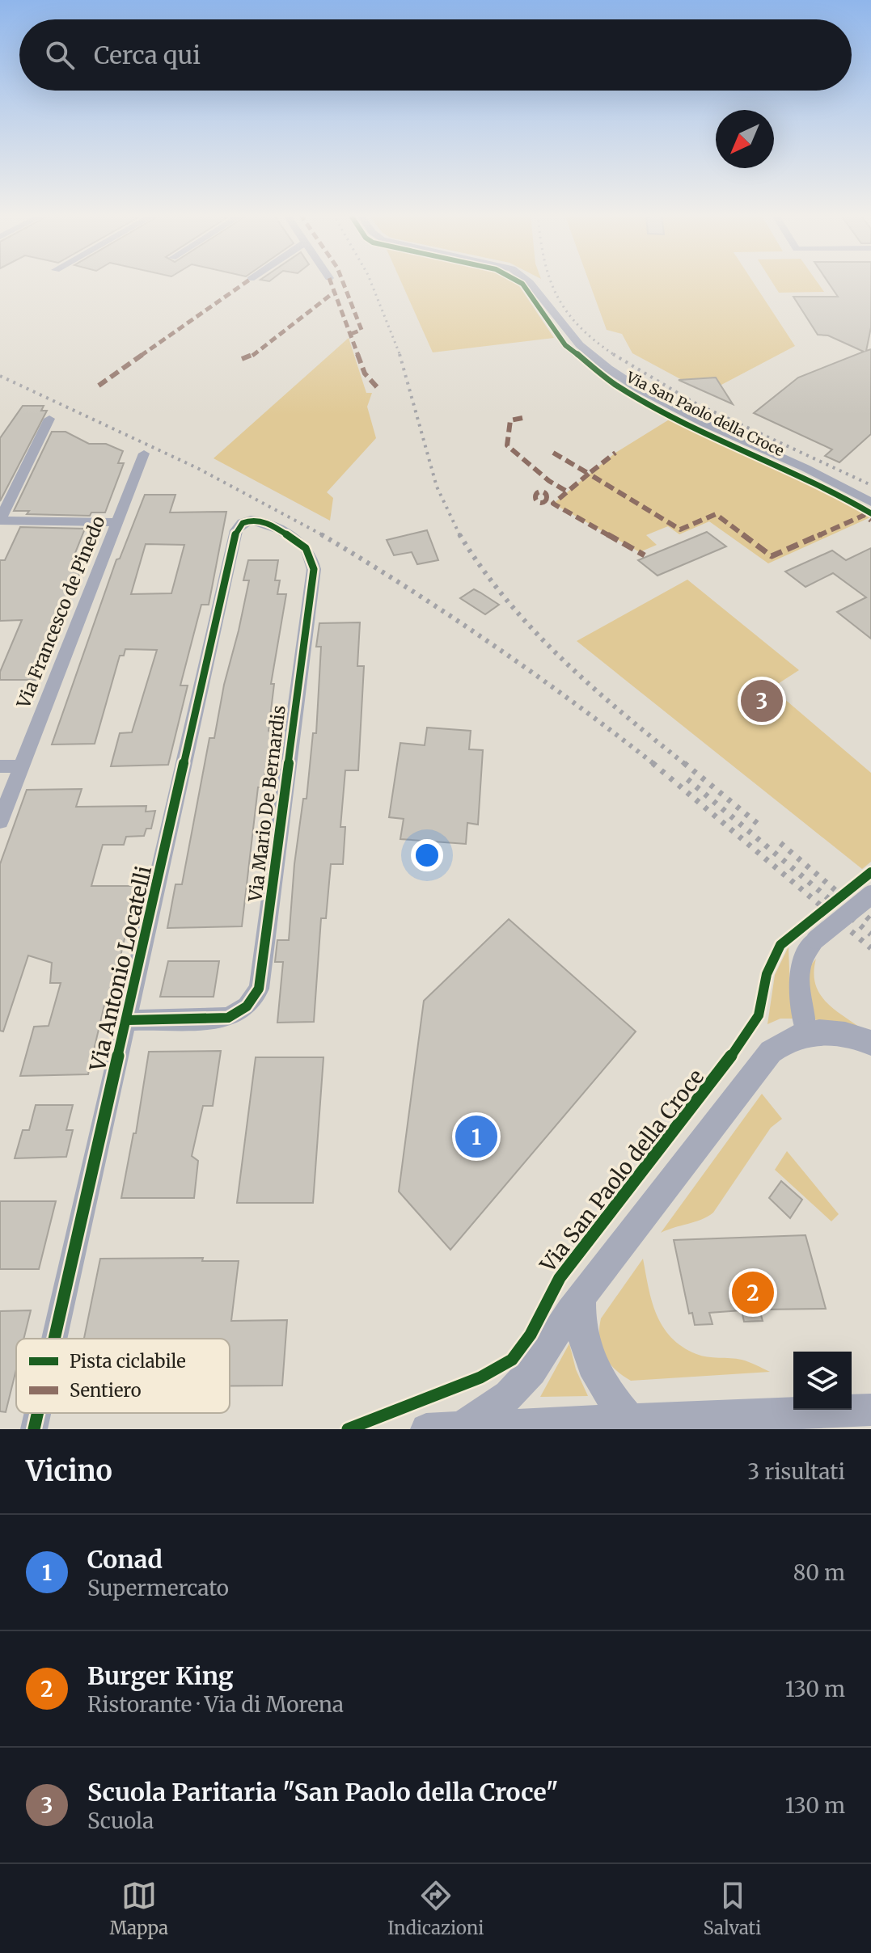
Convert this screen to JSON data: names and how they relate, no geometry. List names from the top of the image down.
{
  "streets": {
    "street": [
      "Via San Paolo della Croce",
      "Via Francesco de Pinedo",
      "Via Mario De Bernardis",
      "Via Antonio Locatelli"
    ]
  },
  "crossings": [
    ["Via Mario De Bernardis", "Via Antonio Locatelli"]
  ],
  "legend": ["Pista ciclabile", "Sentiero"],
  "north": "bottom left",
  "page": {
    "search": "Cerca qui",
    "pins": ["3", "1", "2"],
    "heading": ["Vicino", "3 risultati"],
    "list": [
      {
        "mark": "1",
        "name": "Conad",
        "note": "Supermercato",
        "value": "80 m"
      },
      {
        "mark": "2",
        "name": "Burger King",
        "note": "Ristorante · Via di Morena",
        "value": "130 m"
      },
      {
        "mark": "3",
        "name": "Scuola Paritaria \"San Paolo della Croce\"",
        "note": "Scuola",
        "value": "130 m"
      }
    ],
    "nav": ["Mappa", "Indicazioni", "Salvati"]
  }
}
